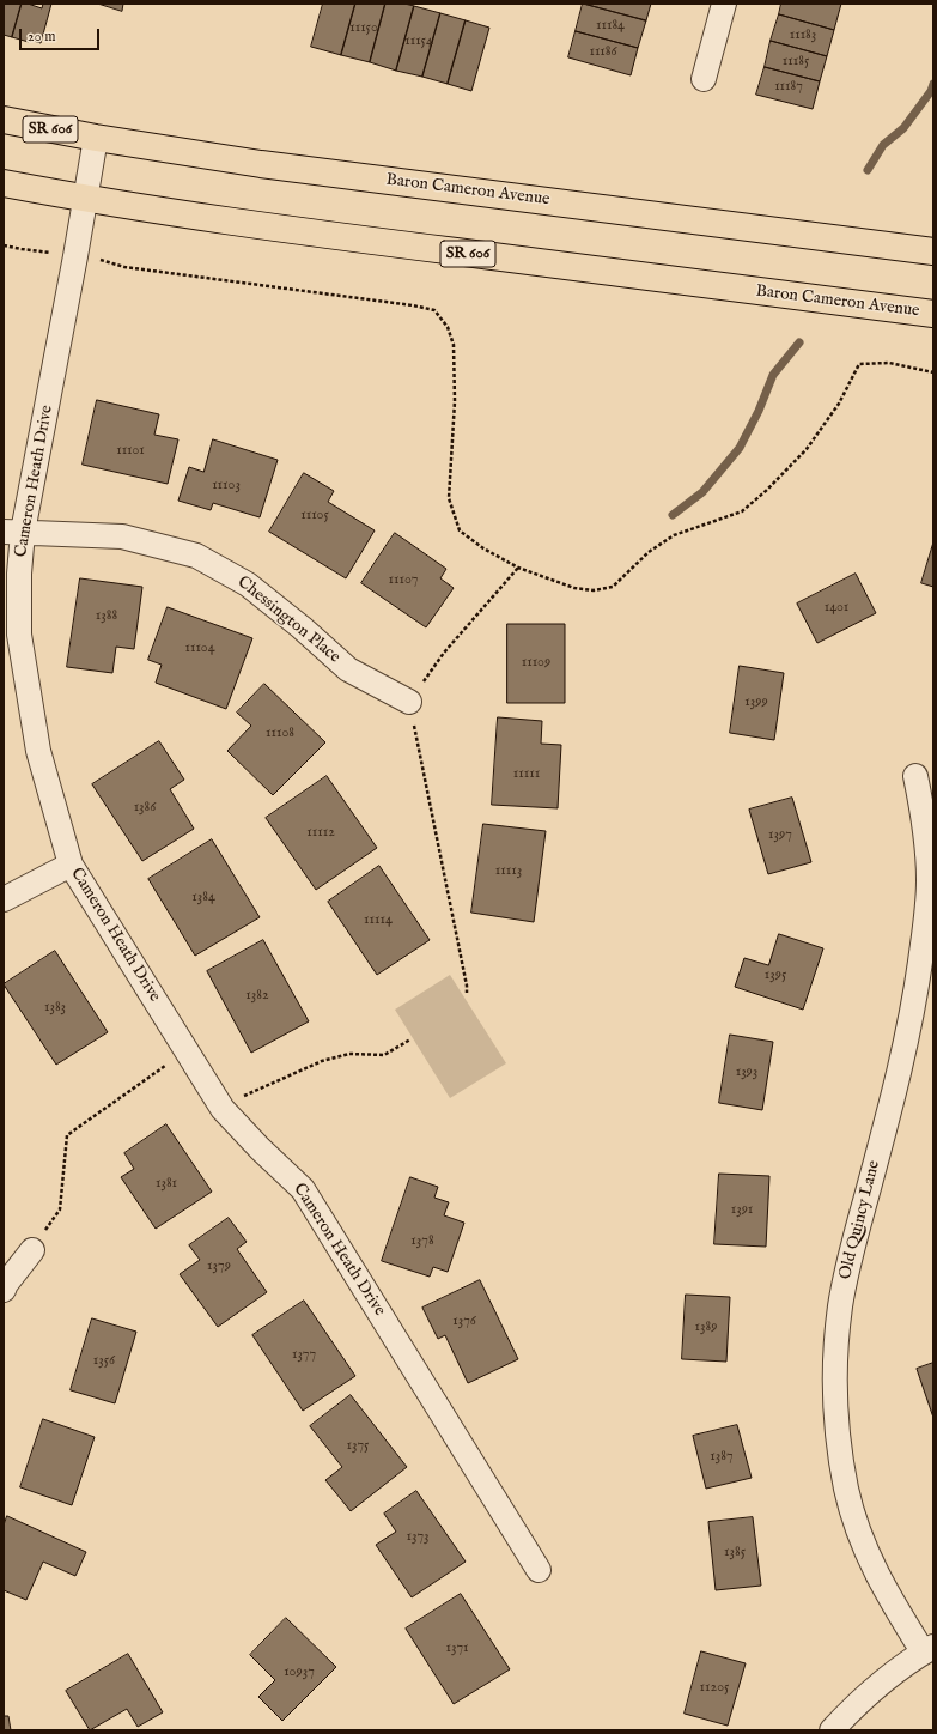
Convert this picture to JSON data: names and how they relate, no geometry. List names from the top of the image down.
{
  "streets": {
    "main road": ["SR 606", "Baron Cameron Avenue"],
    "street": ["Cameron Heath Drive", "Chessington Place", "Old Quincy Lane"]
  },
  "crossings": [
    ["Baron Cameron Avenue", "Cameron Heath Drive"],
    ["Cameron Heath Drive", "Chessington Place"]
  ],
  "house_numbers": [
    "11184",
    "11150",
    "11183",
    "11154",
    "11186",
    "11185",
    "11187",
    "11101",
    "11103",
    "11105",
    "11107",
    "1401",
    "1388",
    "11104",
    "11109",
    "1399",
    "11108",
    "11111",
    "1386",
    "11112",
    "1397",
    "11113",
    "1384",
    "11114",
    "1395",
    "1382",
    "1383",
    "1393",
    "1381",
    "1391",
    "1378",
    "1379",
    "1376",
    "1389",
    "1377",
    "1356",
    "1375",
    "1387",
    "1373",
    "1385",
    "1371",
    "10937",
    "11205"
  ],
  "scale_bar": "20 m"
}
